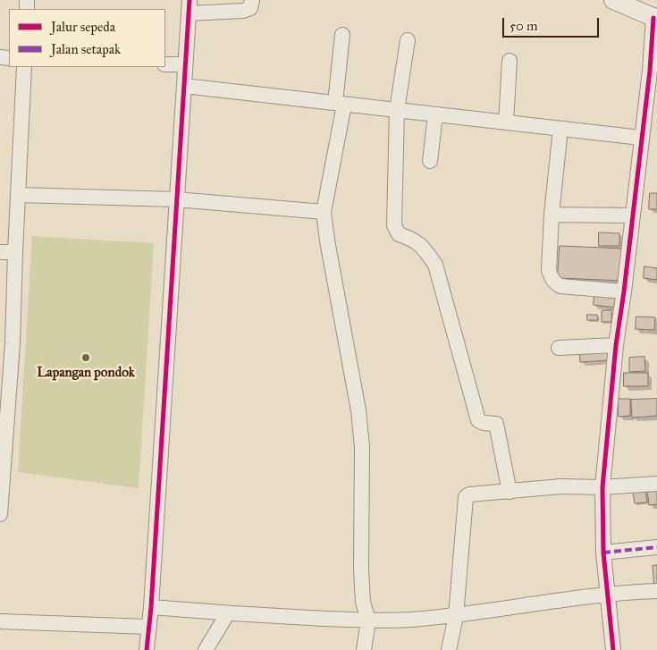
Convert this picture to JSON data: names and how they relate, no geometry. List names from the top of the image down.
{
  "places": ["Lapangan pondok"],
  "legend": ["Jalur sepeda", "Jalan setapak"],
  "scale_bar": "50 m"
}
